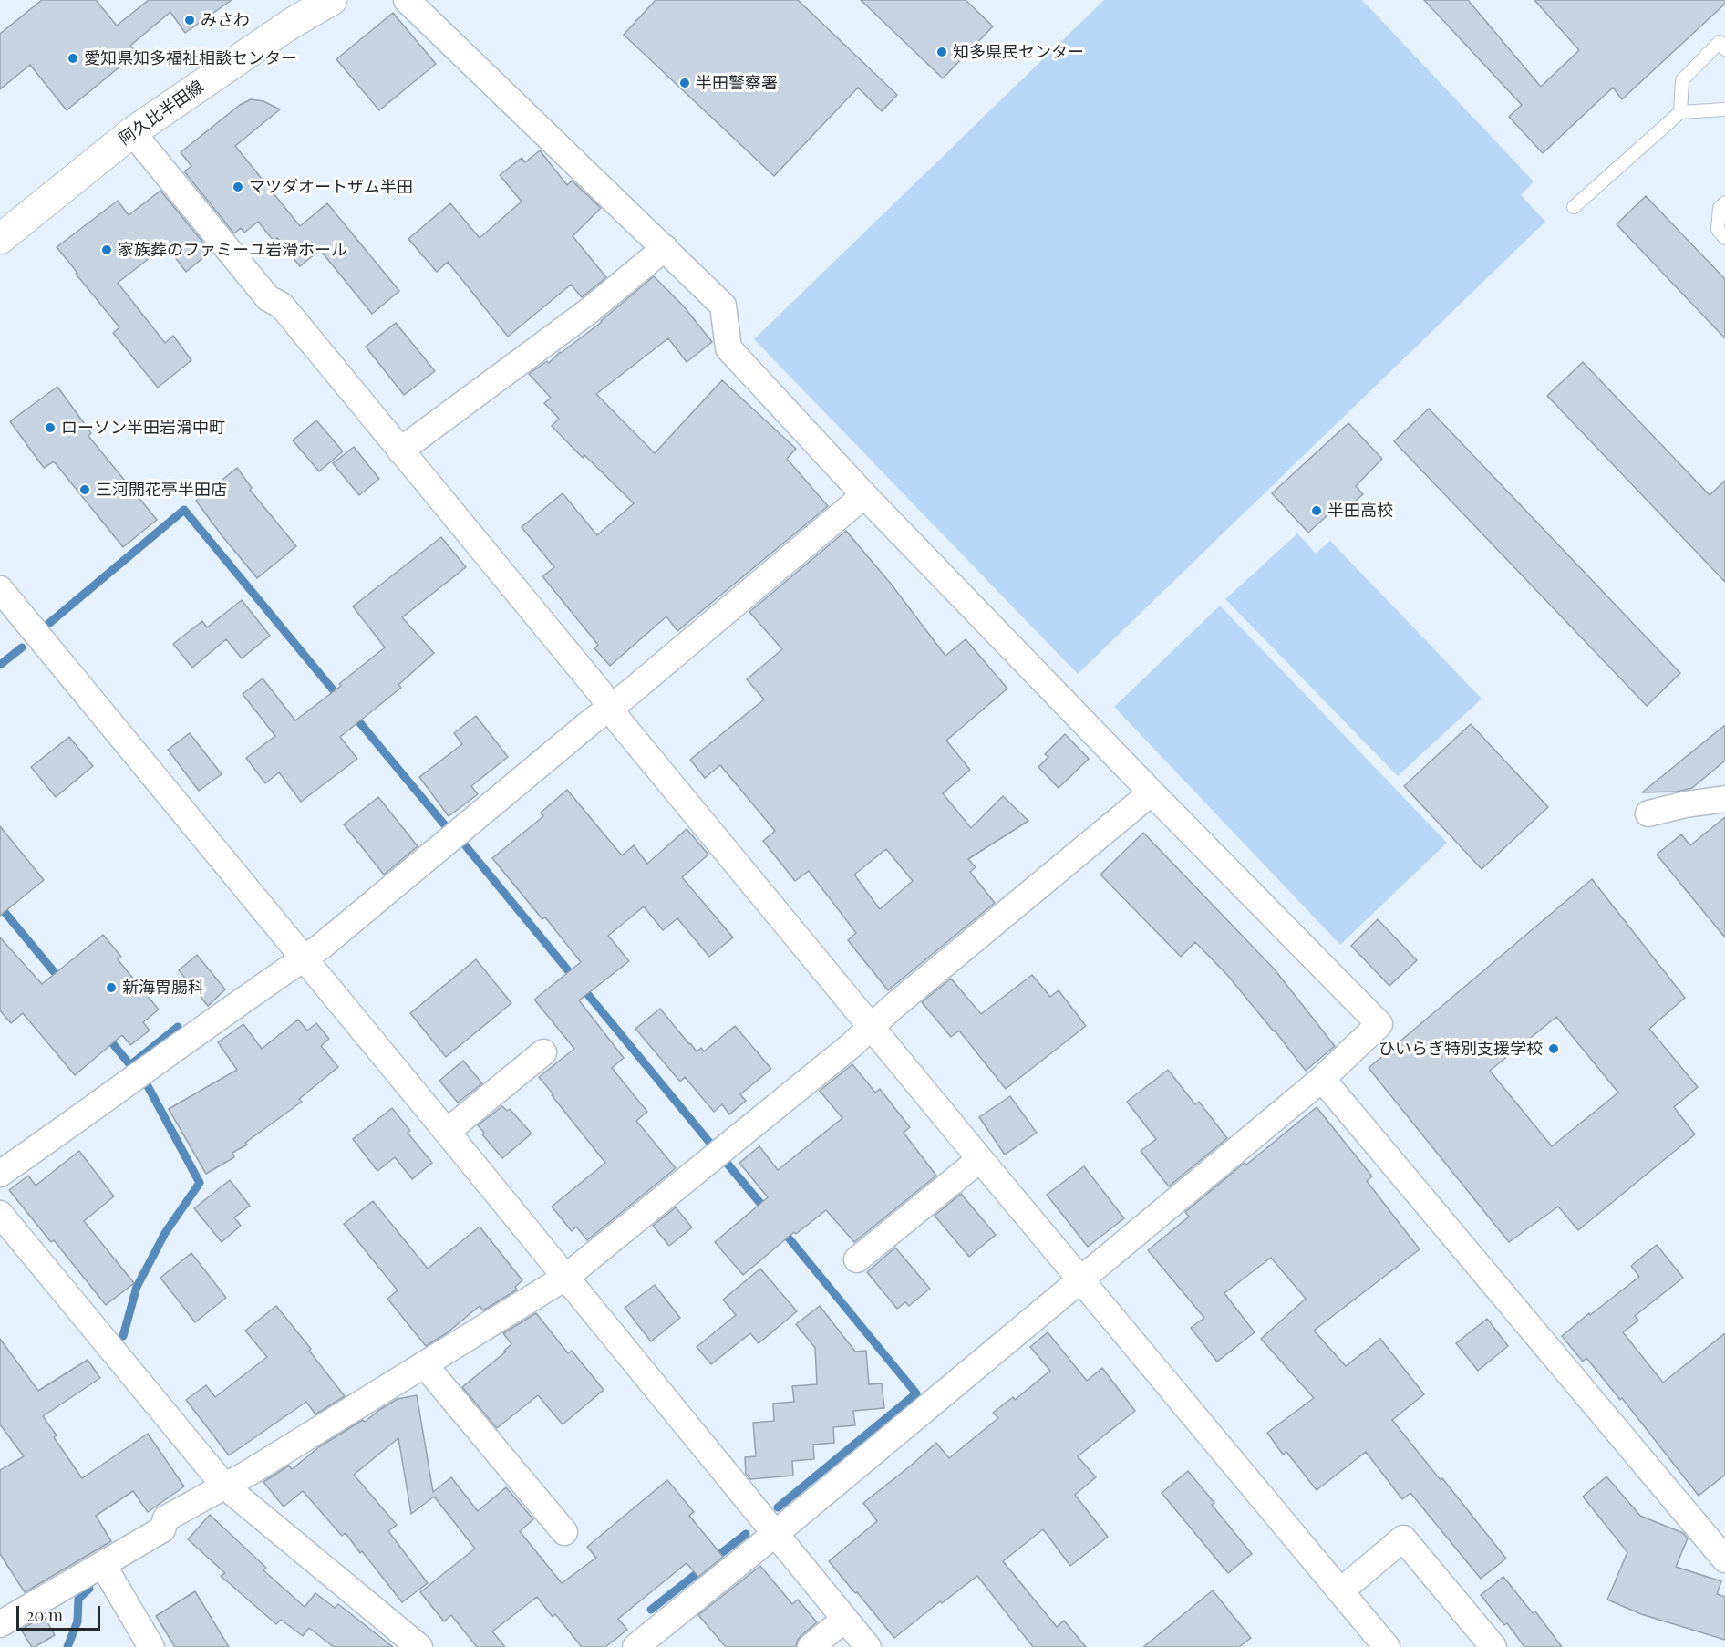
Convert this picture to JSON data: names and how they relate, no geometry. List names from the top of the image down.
{
  "streets": {
    "main road": ["阿久比半田線"]
  },
  "places": [
    "みさわ",
    "知多県民センター",
    "愛知県知多福祉相談センター",
    "半田警察署",
    "マツダオートザム半田",
    "家族葬のファミーユ岩滑ホール",
    "ローソン半田岩滑中町",
    "三河開花亭半田店",
    "半田高校",
    "新海胃腸科",
    "ひいらぎ特別支援学校"
  ],
  "scale_bar": "20 m"
}
